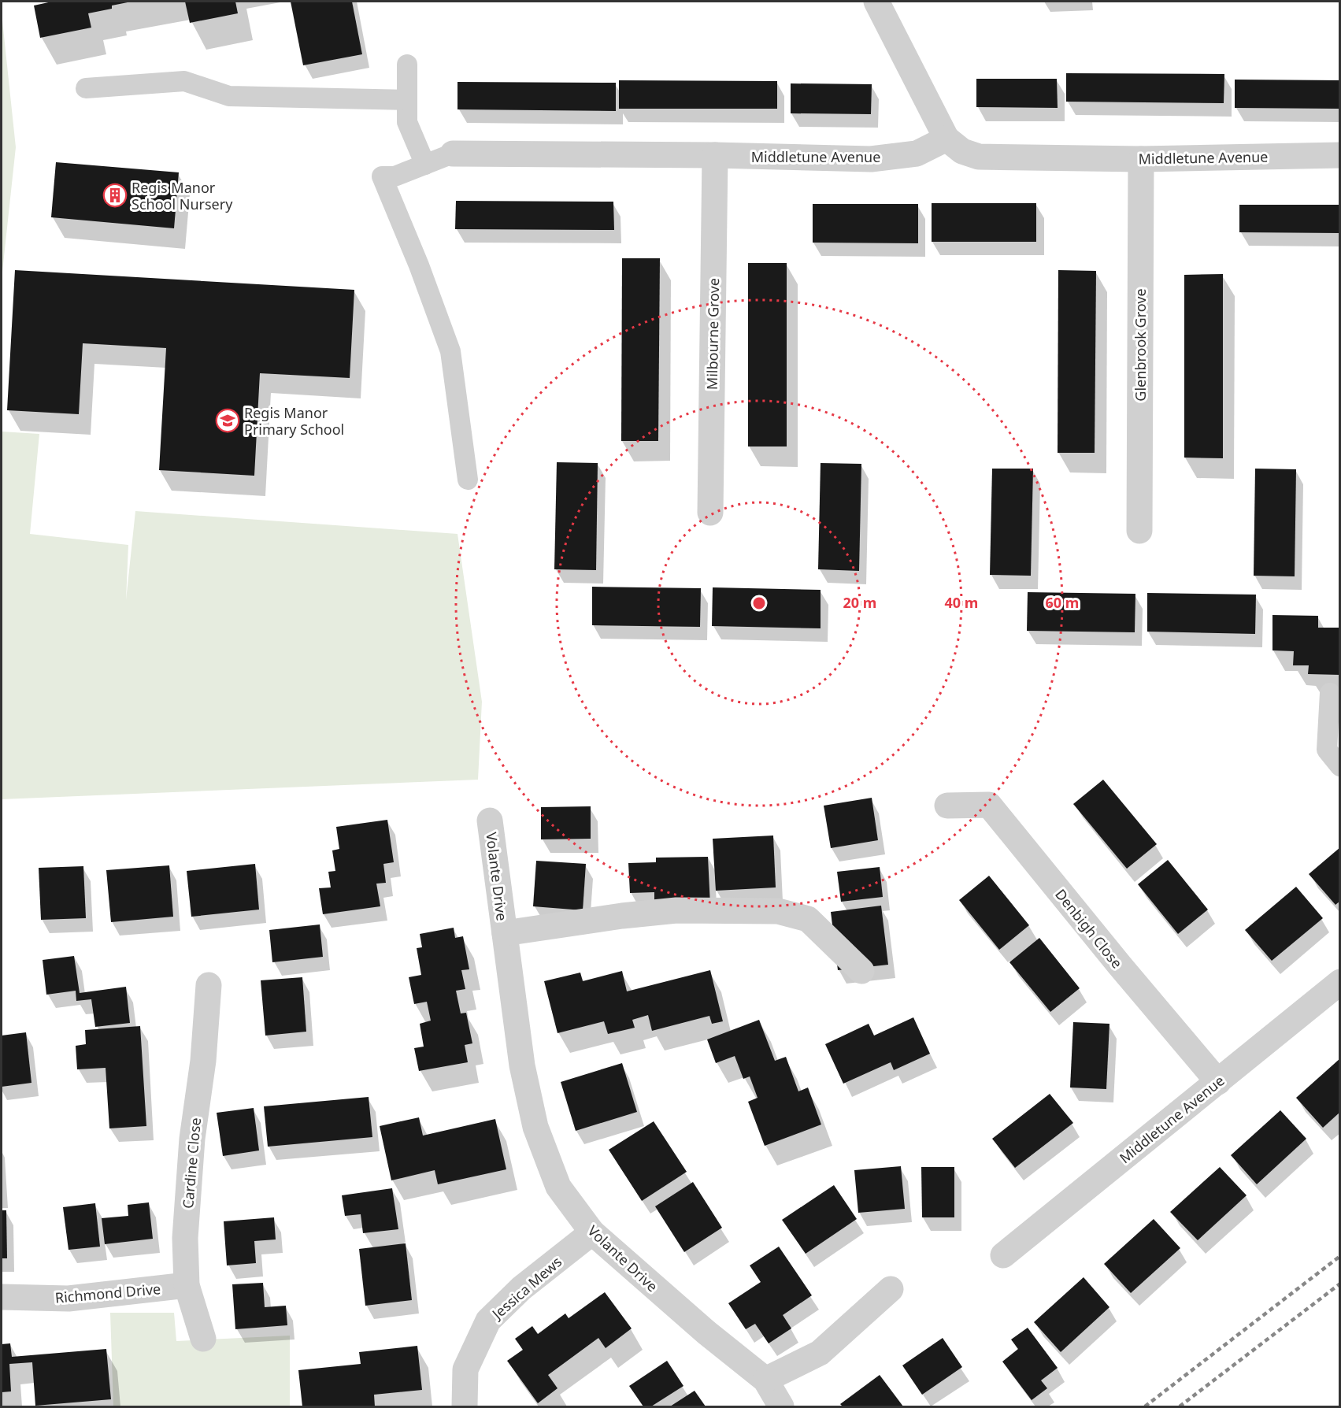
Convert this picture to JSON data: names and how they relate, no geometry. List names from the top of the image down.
{
  "streets": {
    "street": [
      "Middletune Avenue",
      "Milbourne Grove",
      "Glenbrook Grove",
      "Volante Drive",
      "Denbigh Close",
      "Cardine Close",
      "Jessica Mews",
      "Richmond Drive"
    ]
  },
  "crossings": [
    ["Middletune Avenue", "Milbourne Grove"],
    ["Middletune Avenue", "Glenbrook Grove"],
    ["Middletune Avenue", "Denbigh Close"],
    ["Volante Drive", "Jessica Mews"],
    ["Cardine Close", "Richmond Drive"]
  ],
  "places": {
    "building": ["Regis Manor School Nursery"],
    "school or university": ["Regis Manor Primary School"]
  },
  "rings": ["20 m", "40 m", "60 m"]
}
